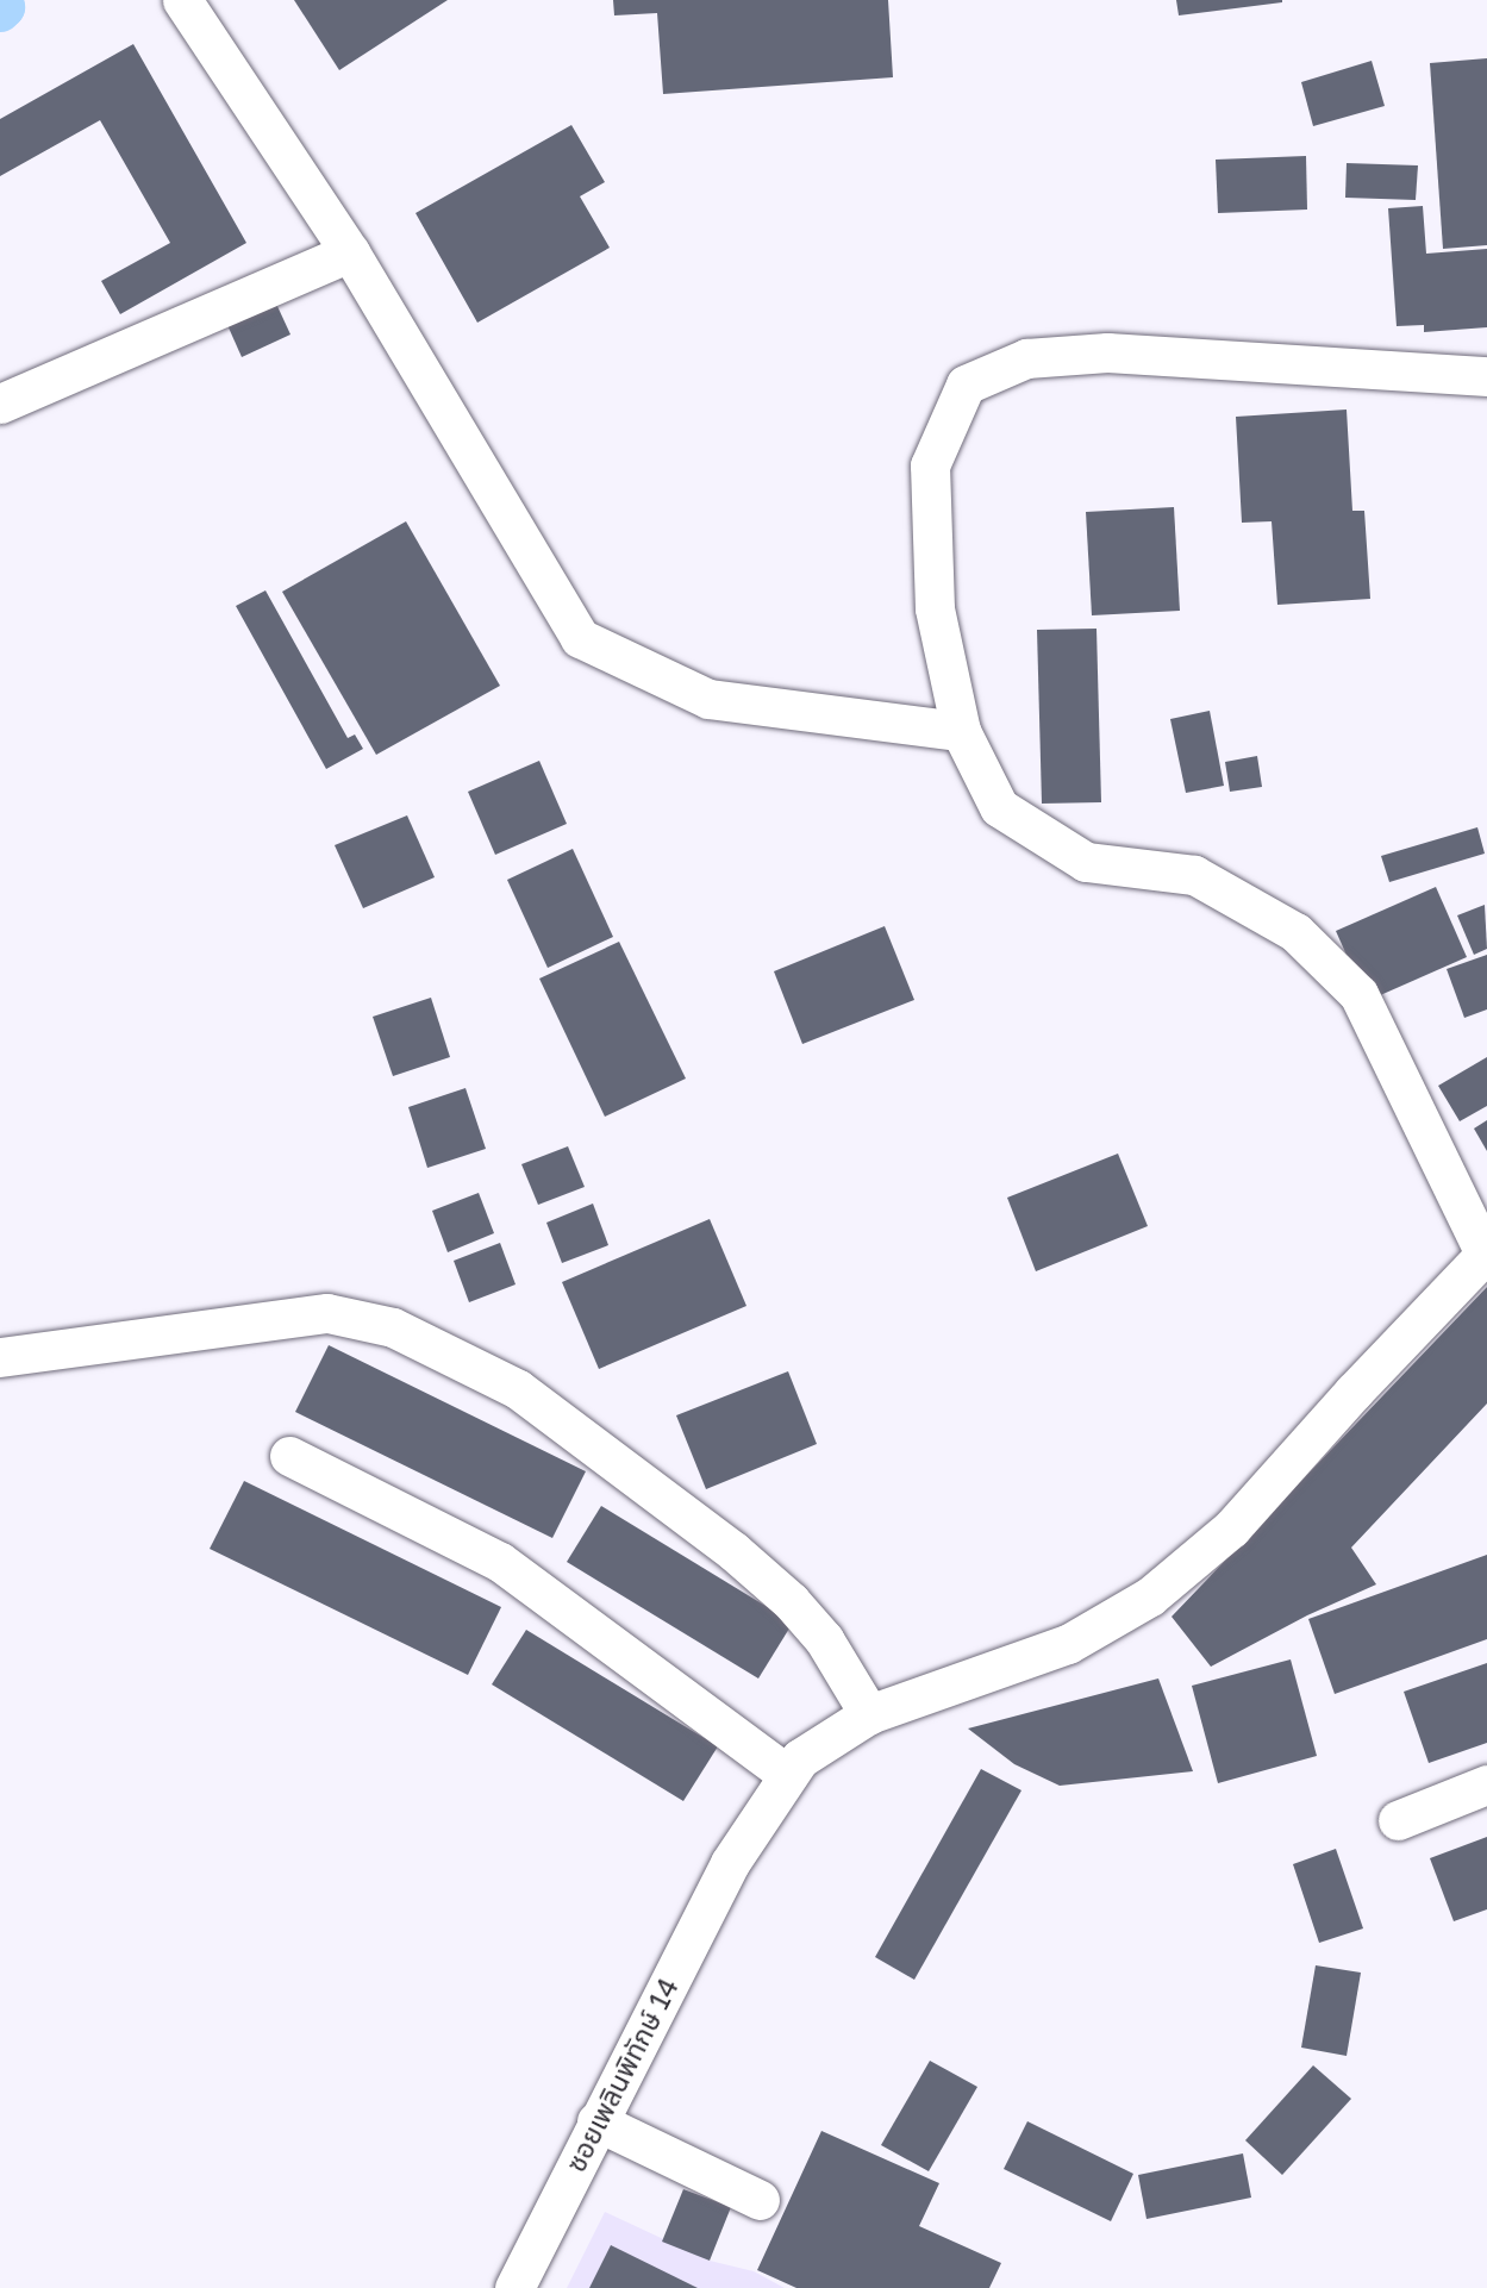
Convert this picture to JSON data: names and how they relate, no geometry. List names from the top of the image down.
{
  "streets": {
    "street": ["ซอยเพลินพิทักษ์ 14"]
  }
}
